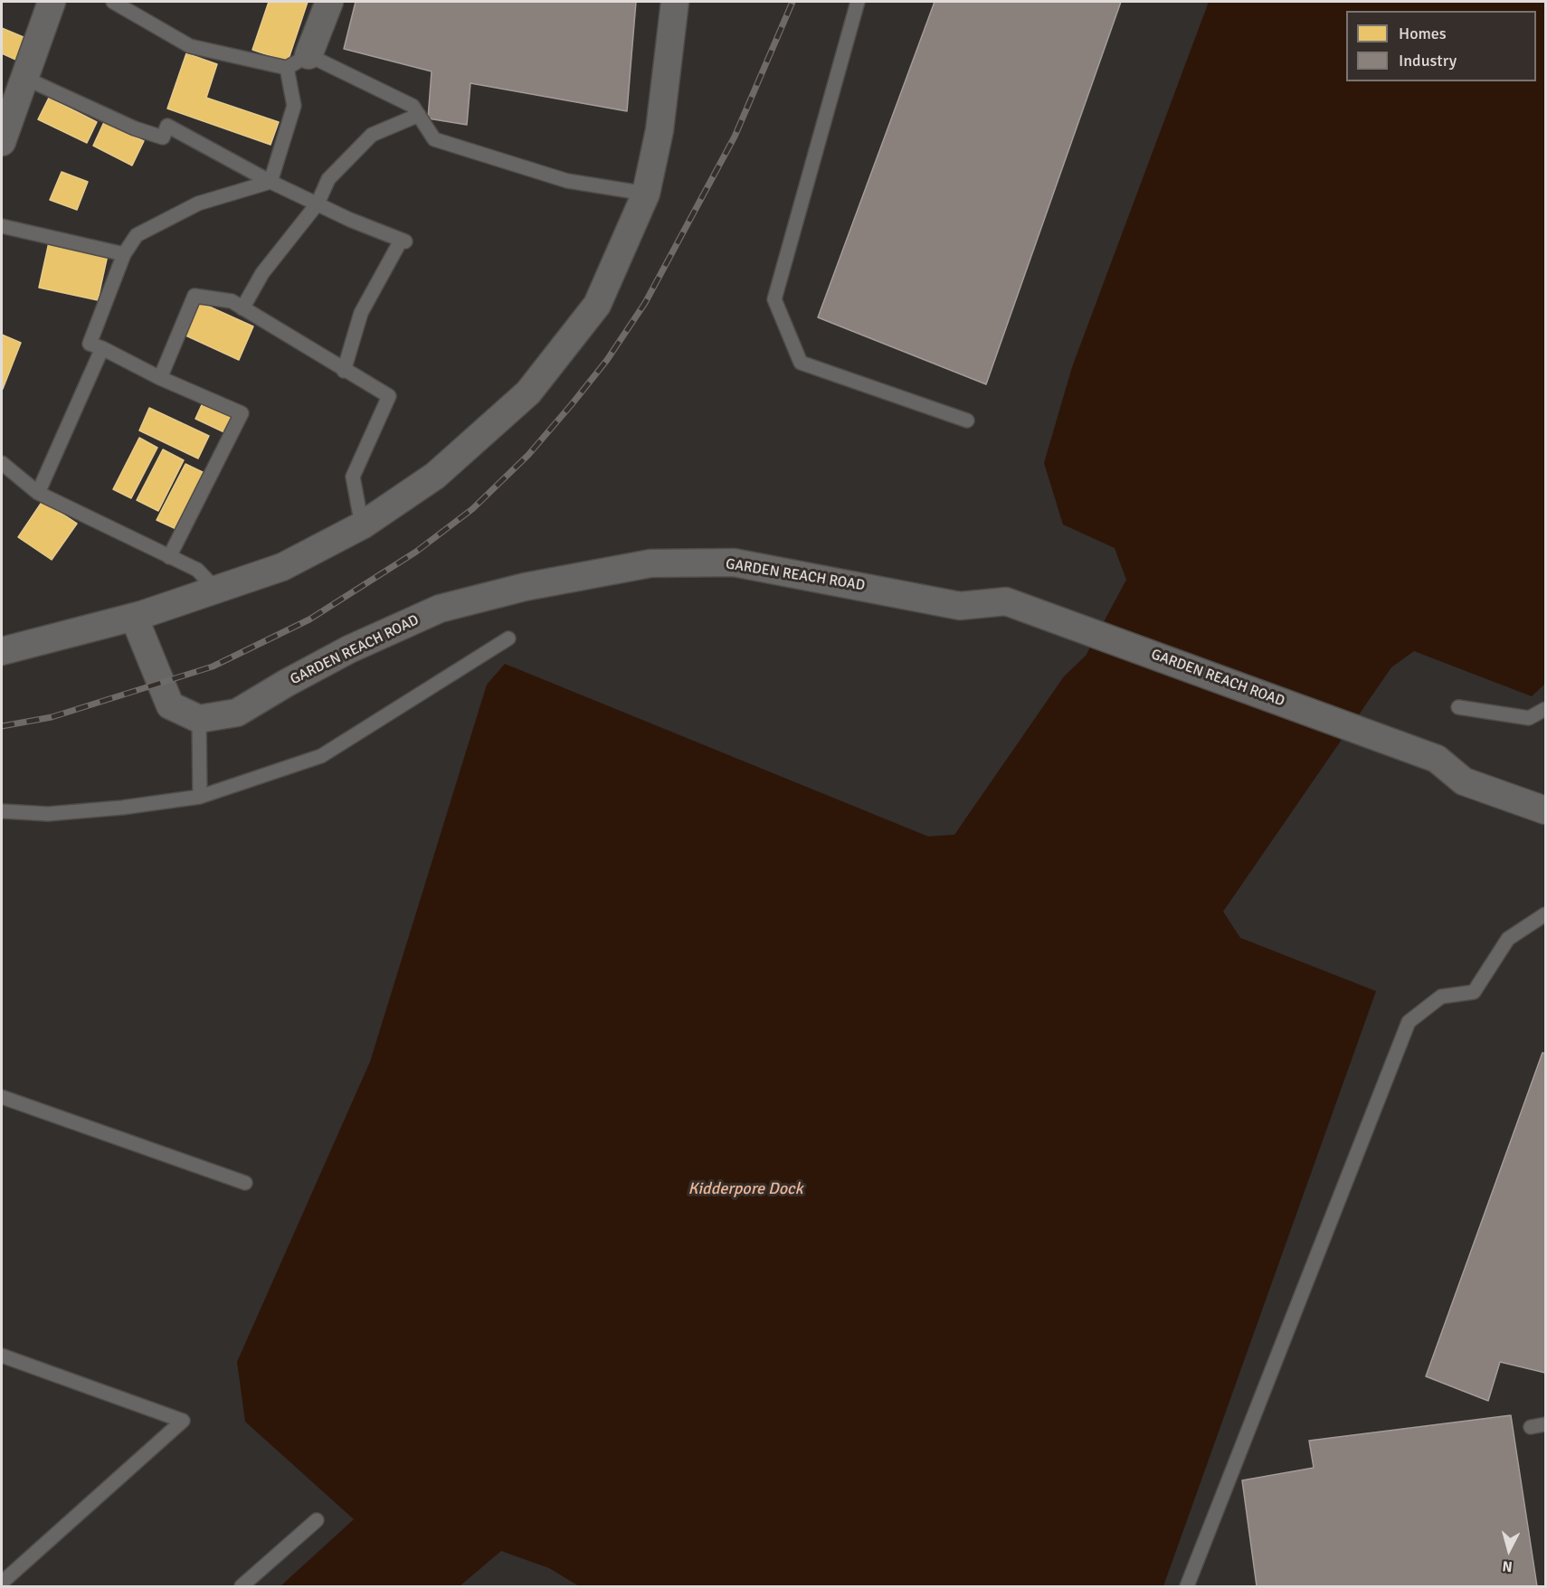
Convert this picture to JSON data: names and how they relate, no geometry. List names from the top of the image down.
{
  "streets": {
    "street": ["GARDEN REACH ROAD"]
  },
  "water": ["Kidderpore Dock"],
  "legend": ["Homes", "Industry"],
  "north": "bottom"
}
